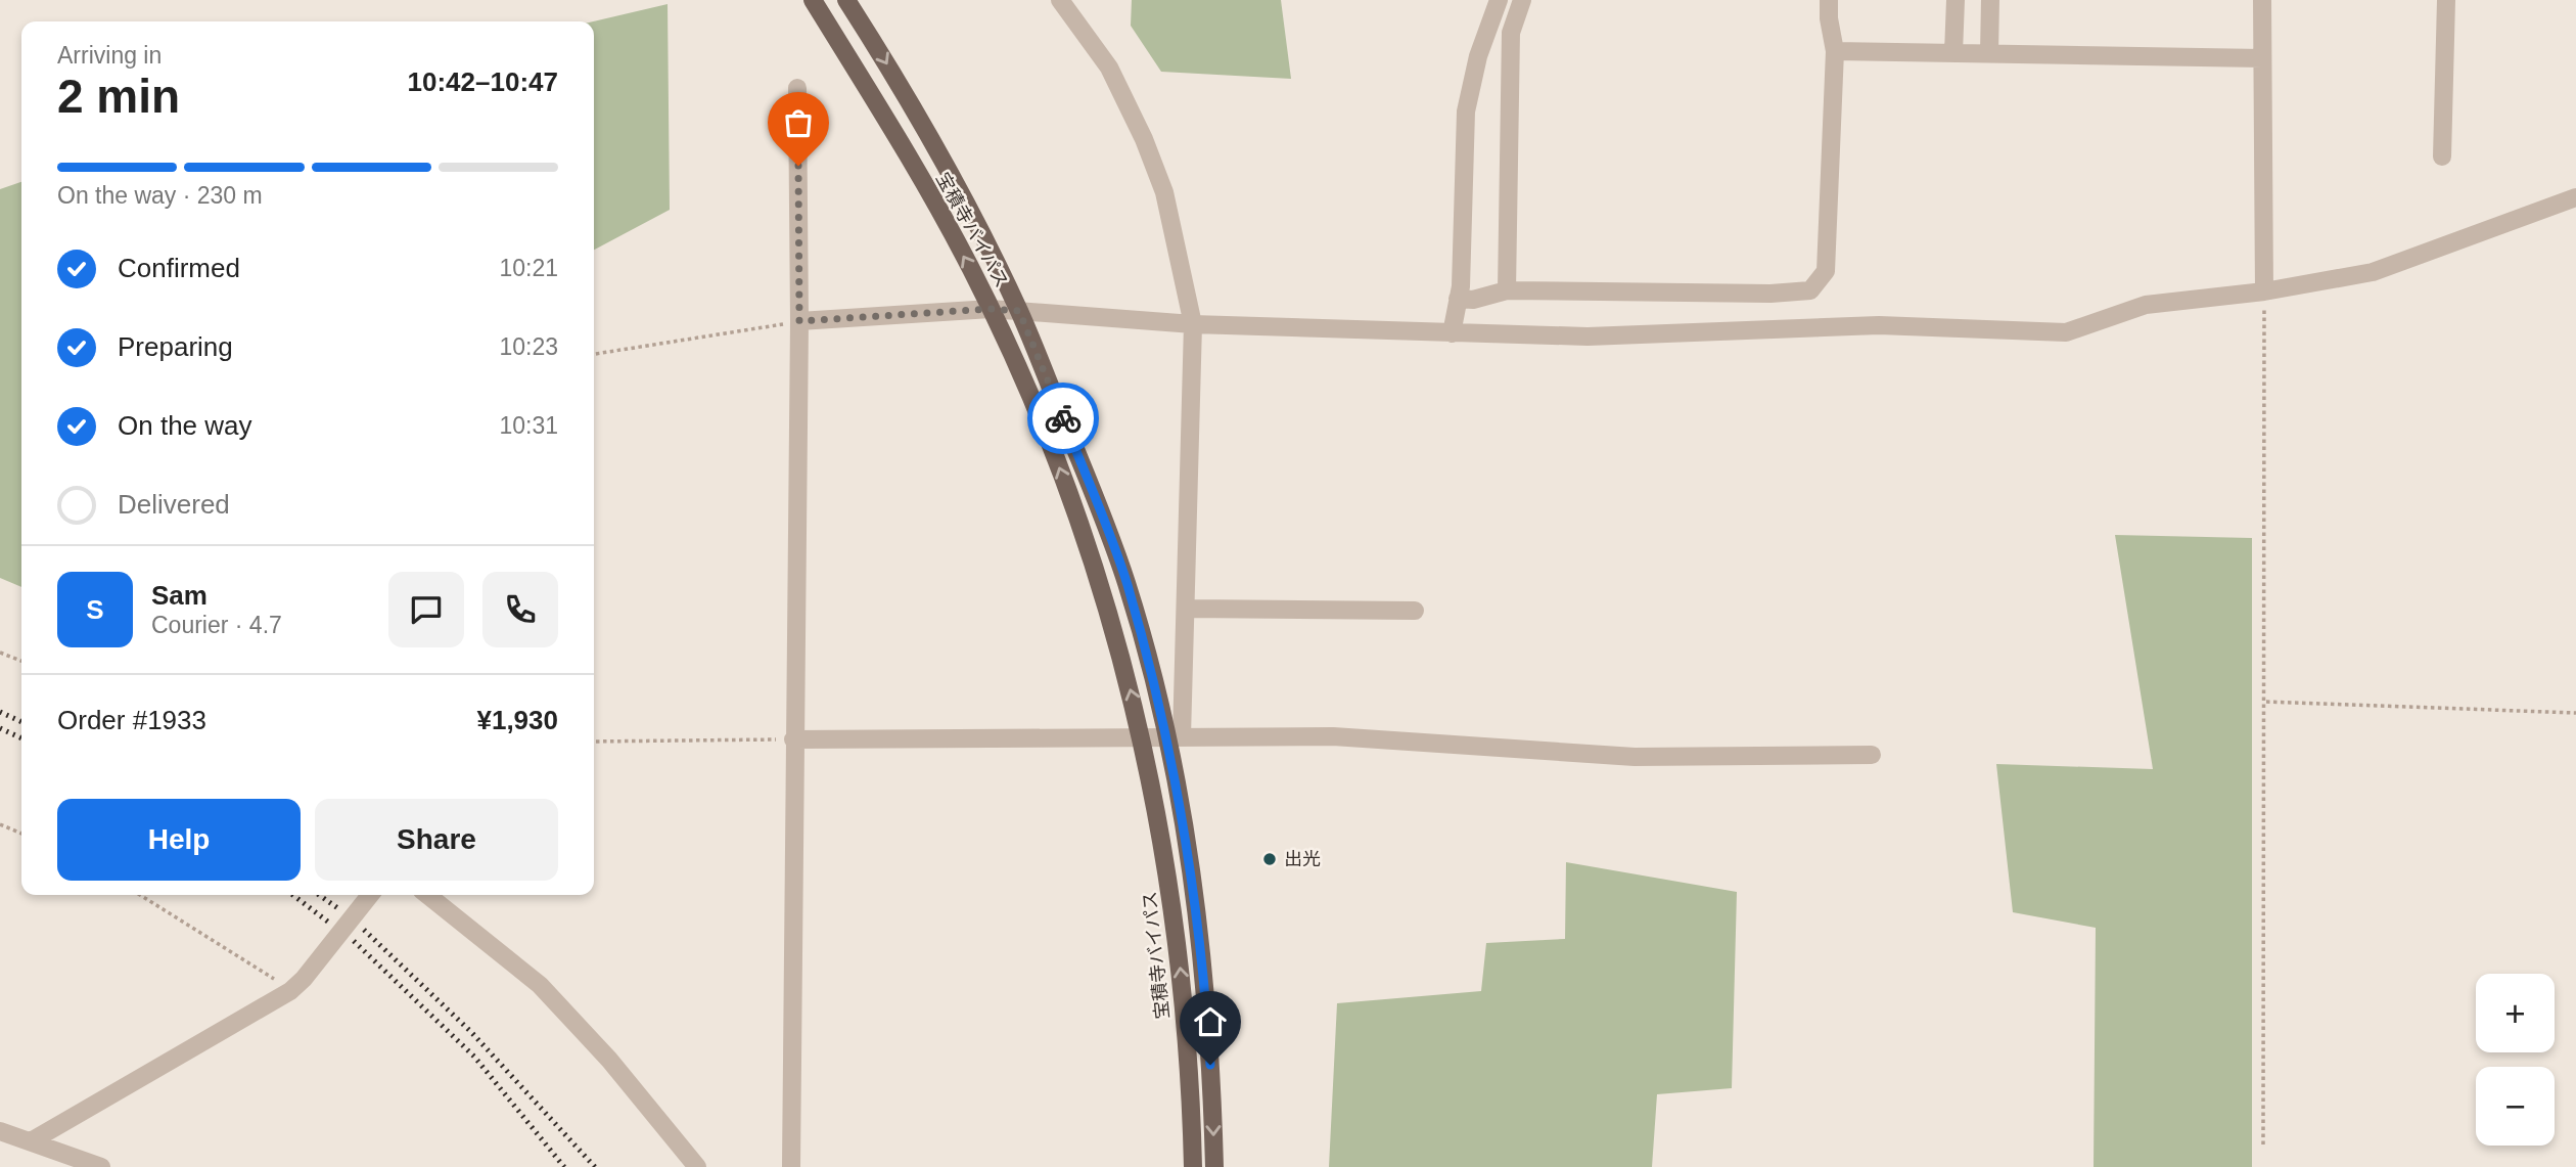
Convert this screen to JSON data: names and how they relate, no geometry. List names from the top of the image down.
{
  "streets": {
    "main road": ["宝積寺バイパス"]
  },
  "places": ["出光"],
  "page": {
    "heading": ["2 min", "Arriving in", "10:42–10:47"],
    "panel": [
      "Sam",
      "Courier · 4.7",
      "Order #1933",
      "¥1,930"
    ],
    "bar": "On the way · 230 m",
    "list": [
      ["Confirmed", "10:21"],
      ["Preparing", "10:23"],
      ["On the way", "10:31"],
      "Delivered"
    ],
    "round": "S",
    "buttons": ["Help", "Share"],
    "map_buttons": ["+", "−"]
  }
}
